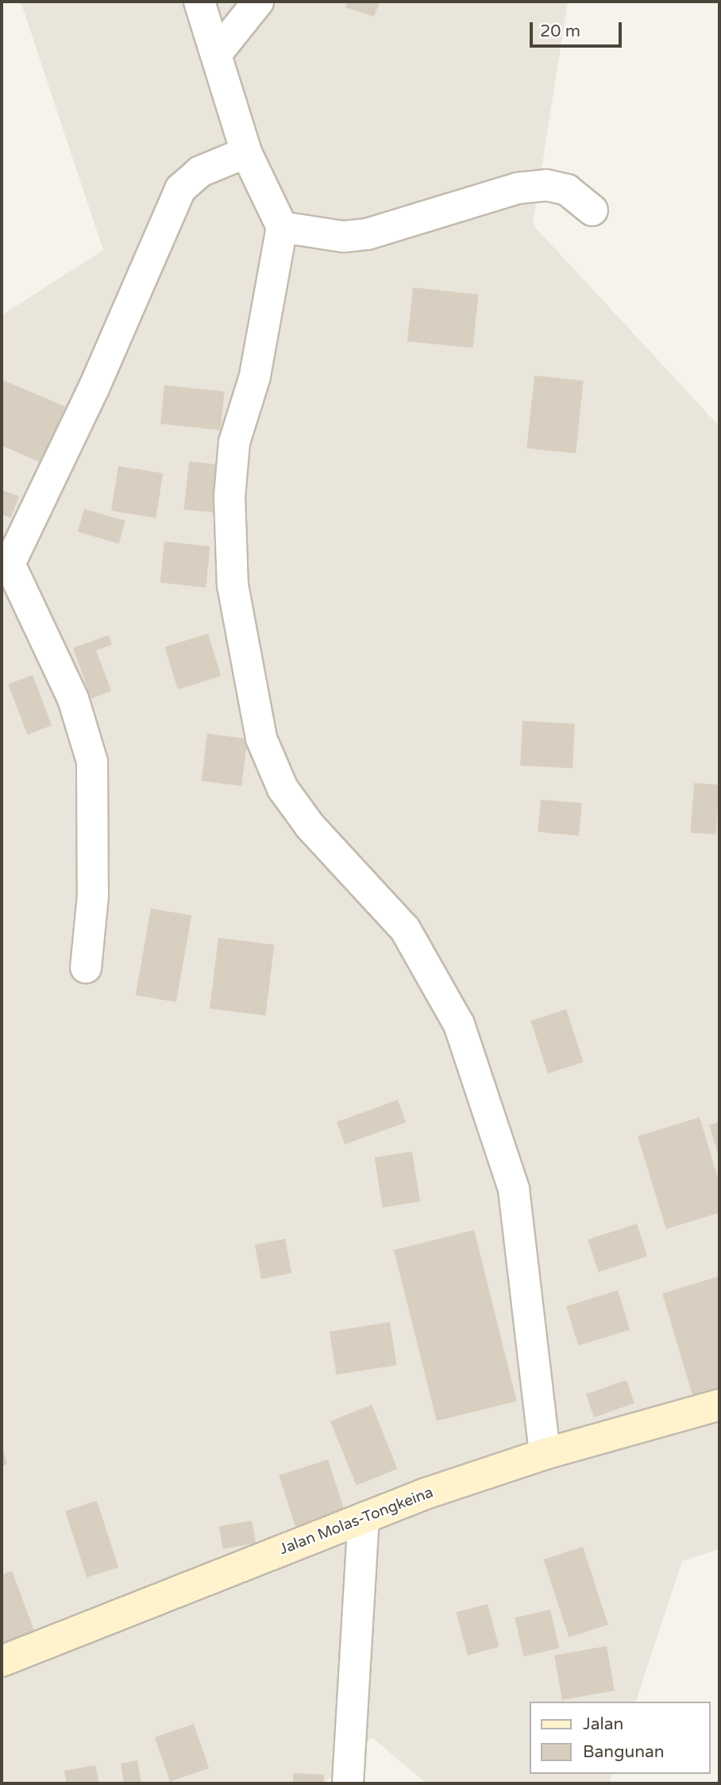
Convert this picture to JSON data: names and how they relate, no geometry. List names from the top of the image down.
{
  "streets": {
    "main road": ["Jalan Molas-Tongkeina"]
  },
  "legend": ["Jalan", "Bangunan"],
  "scale_bar": "20 m"
}
